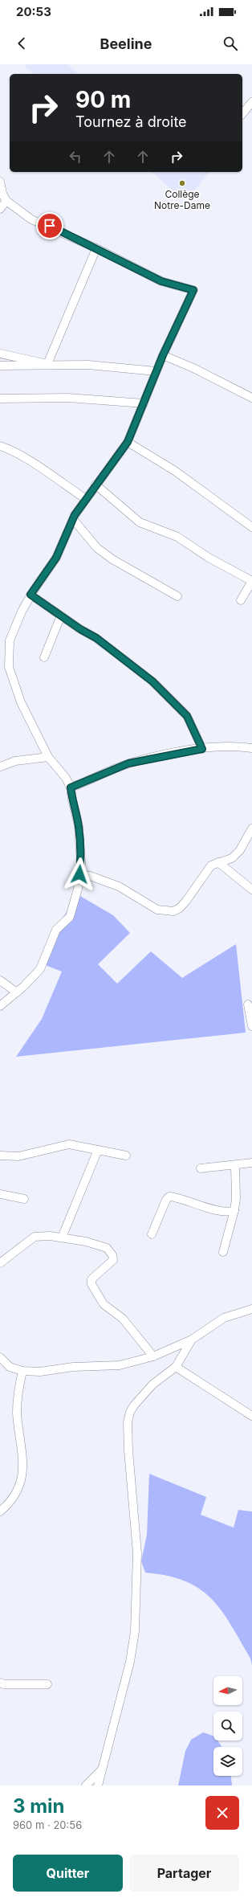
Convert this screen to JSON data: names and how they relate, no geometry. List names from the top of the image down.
{
  "places": ["Collège Notre-Dame"],
  "north": "left",
  "page": {
    "status": "20:53",
    "header": "Beeline",
    "turn": ["90 m", "Tournez à droite"],
    "heading": ["3 min", "960 m · 20:56"],
    "buttons": ["Quitter", "Partager"]
  }
}
